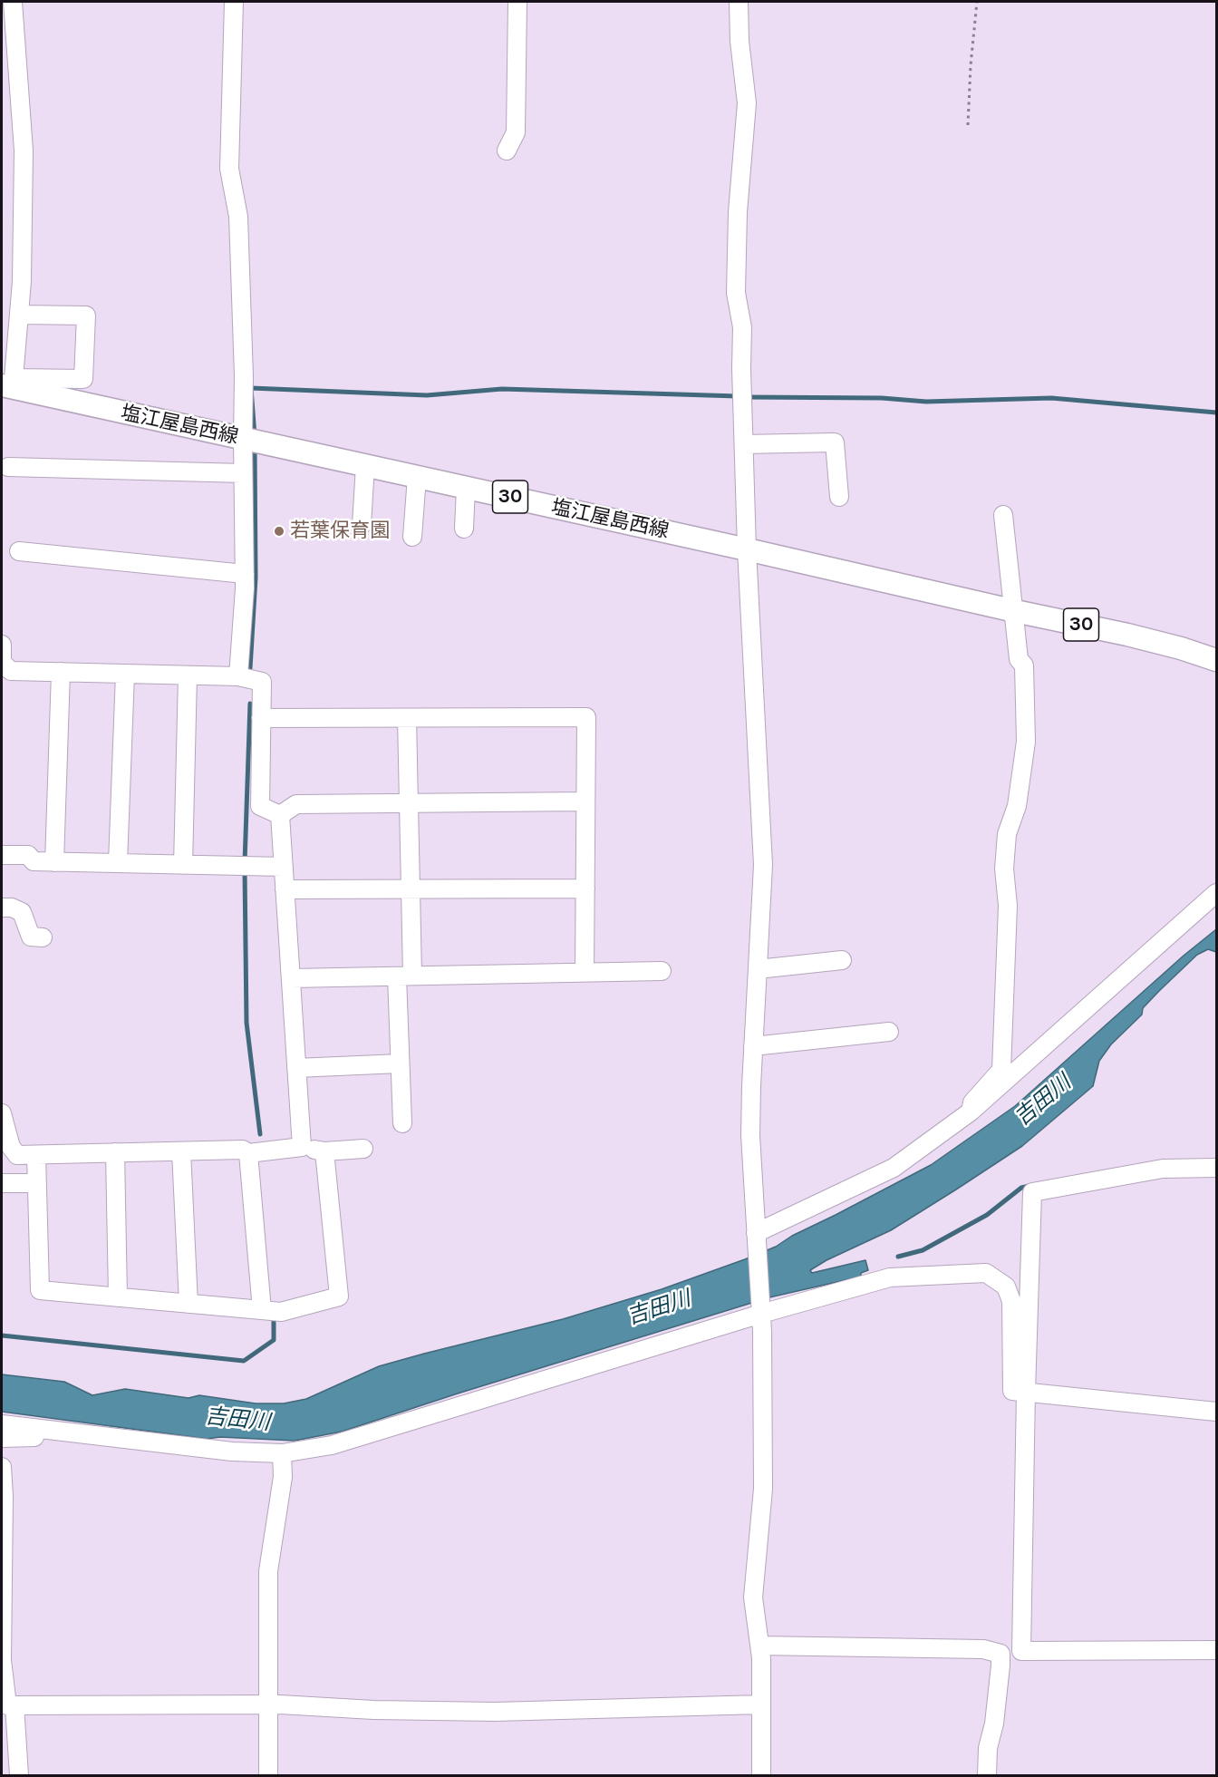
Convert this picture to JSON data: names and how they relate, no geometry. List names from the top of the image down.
{
  "streets": {
    "main road": ["塩江屋島西線", "30"]
  },
  "water": ["吉田川"],
  "places": ["若葉保育園"]
}
